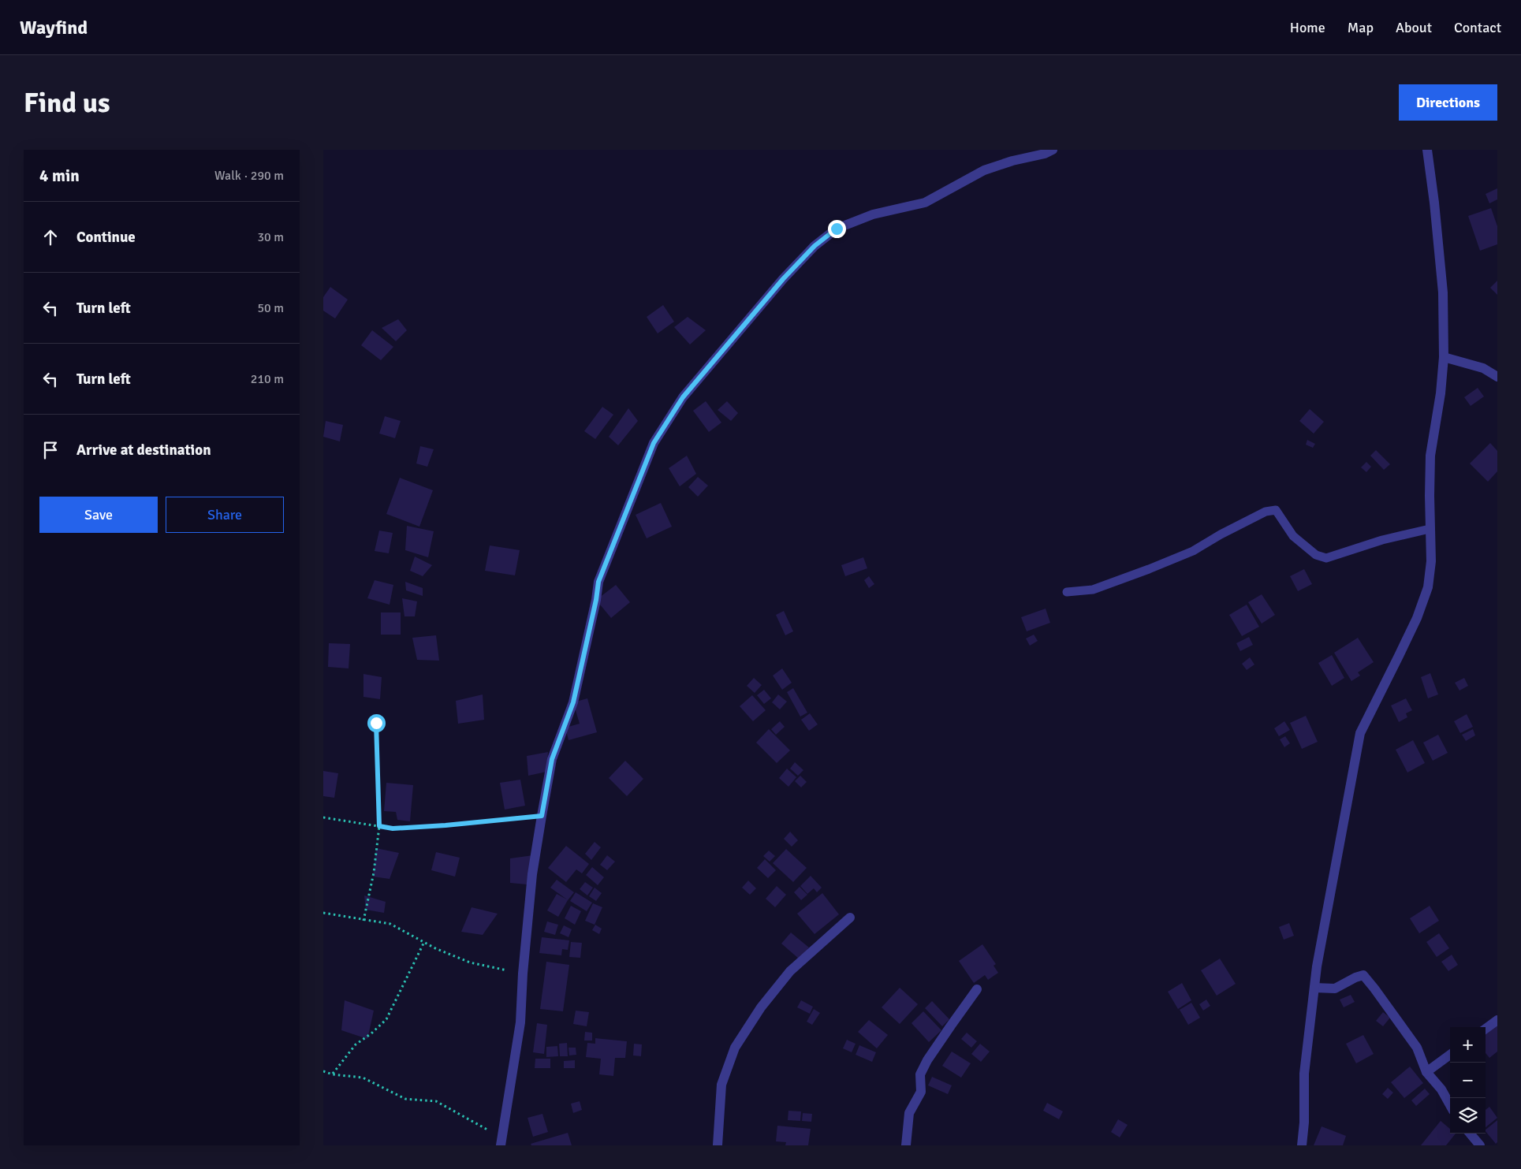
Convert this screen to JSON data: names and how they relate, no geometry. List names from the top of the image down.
{
  "page": {
    "header": "Wayfind",
    "nav": [
      "Home",
      "Map",
      "About",
      "Contact"
    ],
    "buttons": [
      "Directions",
      ["Save", "Share"]
    ],
    "title": "Find us",
    "heading": ["4 min", "Walk · 290 m"],
    "list": [
      ["Continue", "30 m"],
      ["Turn left", "50 m"],
      ["Turn left", "210 m"],
      "Arrive at destination"
    ],
    "map_buttons": ["+", "−"]
  }
}
